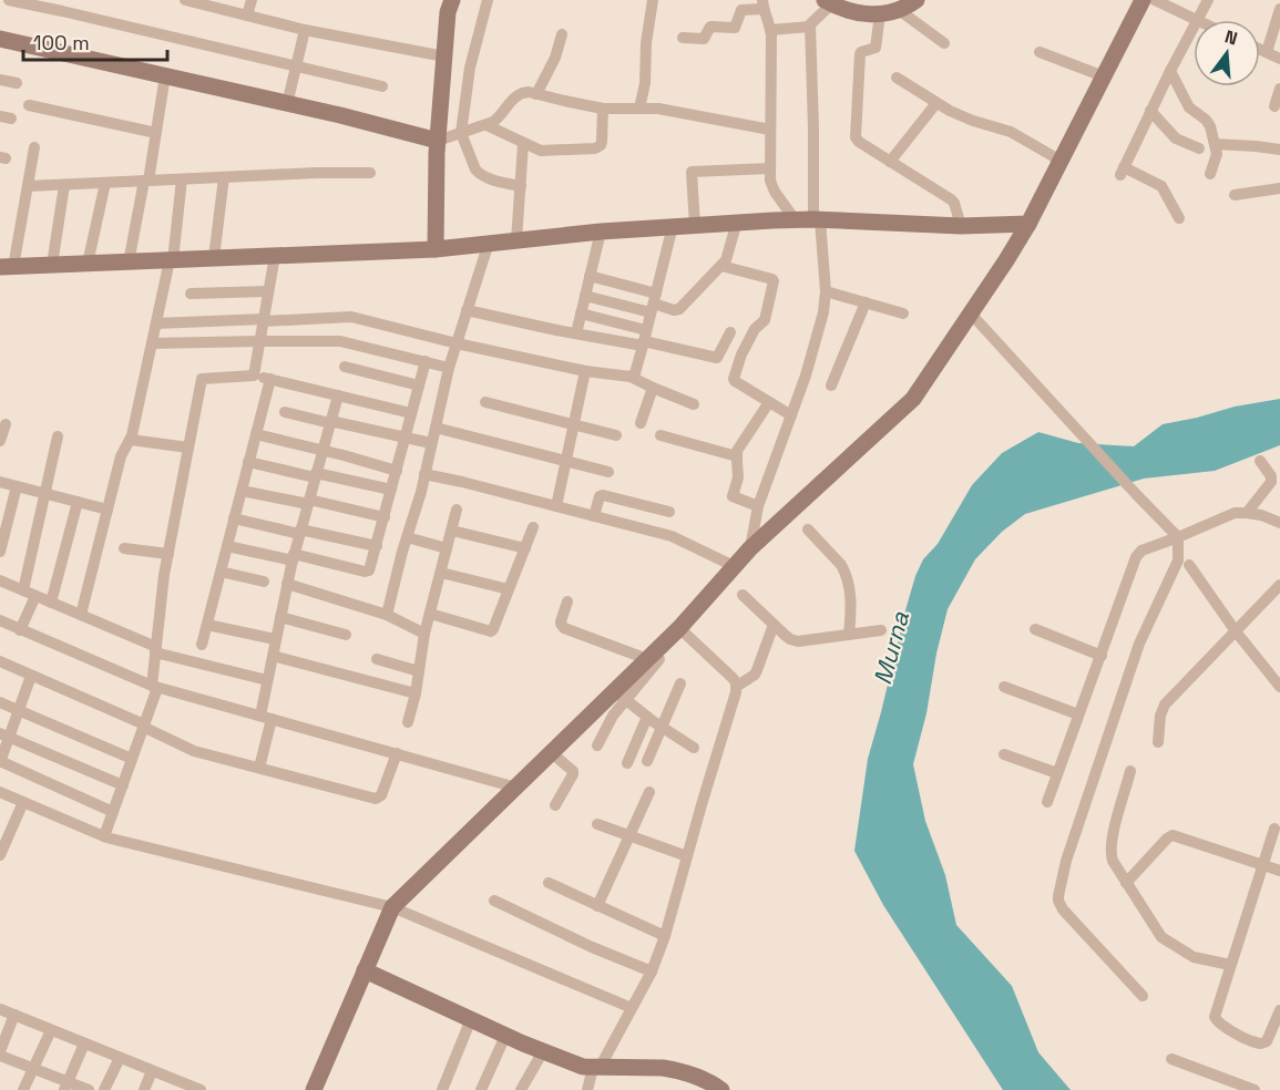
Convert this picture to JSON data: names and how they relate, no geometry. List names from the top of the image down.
{
  "water": ["Murna"],
  "scale_bar": "100 m",
  "north": "top"
}
